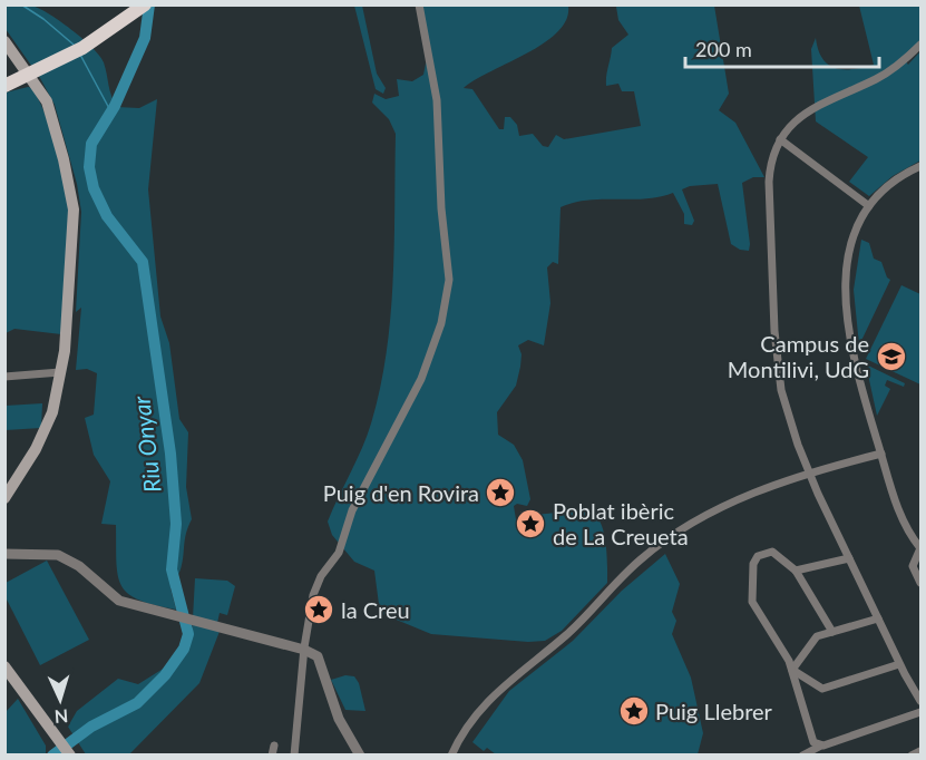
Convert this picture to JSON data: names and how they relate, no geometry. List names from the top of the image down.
{
  "water": ["Riu Onyar"],
  "places": {
    "school or university": ["Campus de Montilivi, UdG"],
    "place": [
      "Puig d'en Rovira",
      "Poblat ibèric de La Creueta",
      "la Creu",
      "Puig Llebrer"
    ]
  },
  "scale_bar": "200 m",
  "north": "bottom"
}
